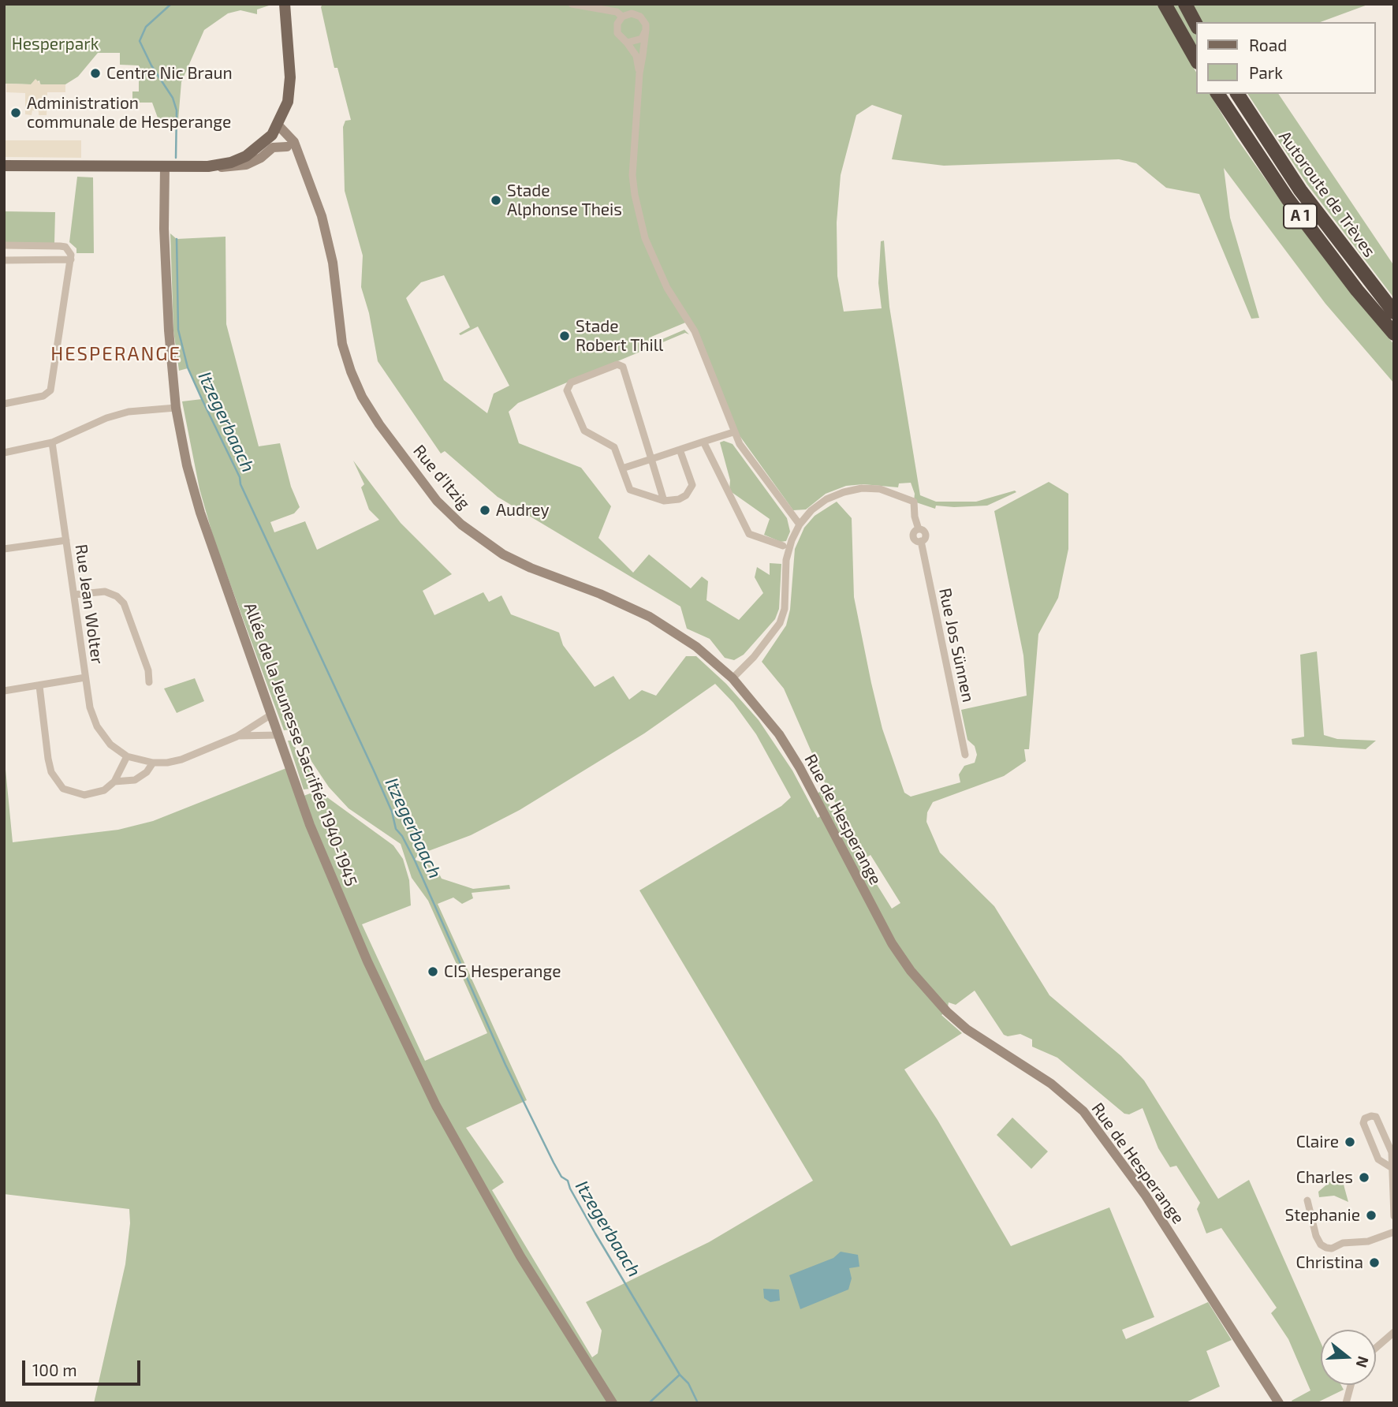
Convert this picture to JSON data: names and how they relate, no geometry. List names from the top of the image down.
{
  "streets": {
    "highway": ["Autoroute de Trèves", "A 1"],
    "main road": ["Rue d'Itzig", "Allée de la Jeunesse Sacrifiée 1940-1945", "Rue de Hesperange"],
    "street": ["Rue Jean Wolter", "Rue Jos Sünnen"]
  },
  "crossings": [
    ["Rue d'Itzig", "Rue de Hesperange"],
    ["Rue Jean Wolter", "Allée de la Jeunesse Sacrifiée 1940-1945"]
  ],
  "districts": ["HESPERANGE"],
  "water": ["Itzegerbaach"],
  "parks": ["Hesperpark"],
  "places": [
    "Centre Nic Braun",
    "Administration communale de Hesperange",
    "Stade Alphonse Theis",
    "Stade Robert Thill",
    "Audrey",
    "CIS Hesperange",
    "Claire",
    "Charles",
    "Stephanie",
    "Christina"
  ],
  "legend": ["Road", "Park"],
  "scale_bar": "100 m",
  "north": "right"
}
